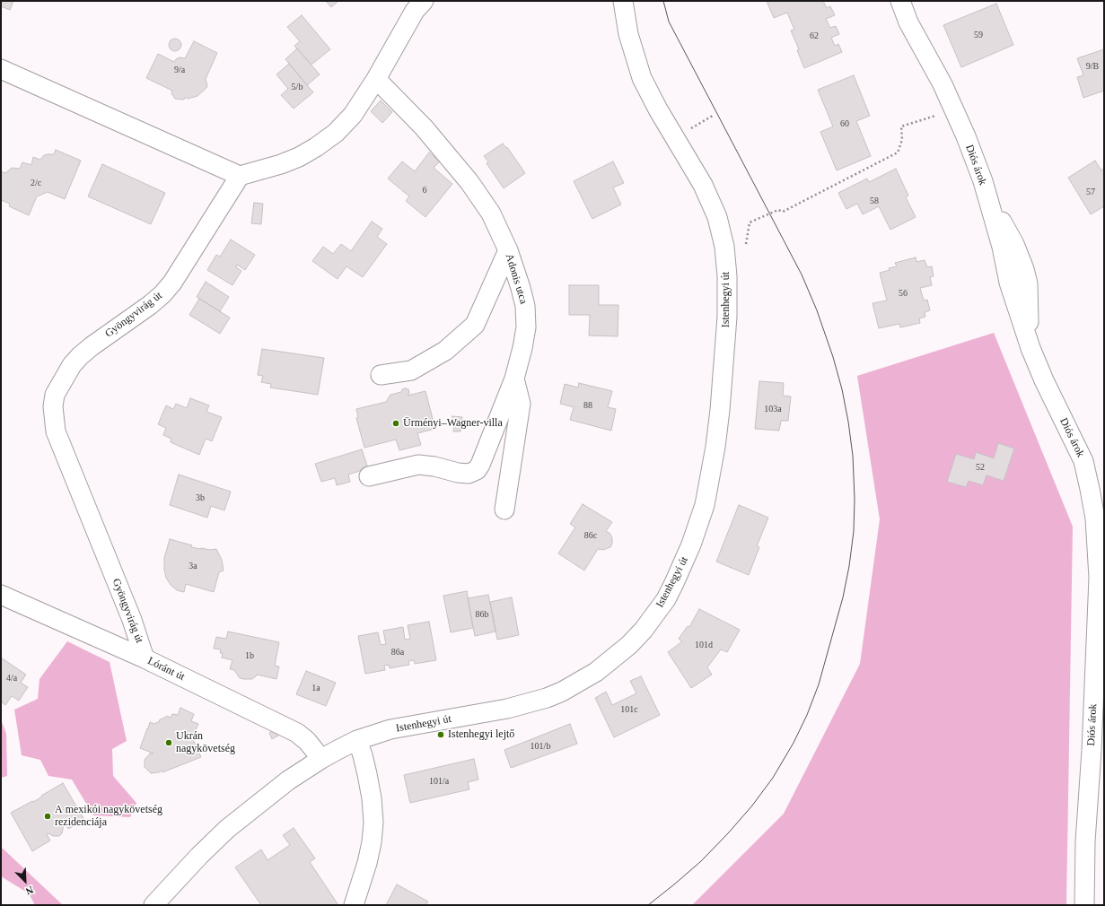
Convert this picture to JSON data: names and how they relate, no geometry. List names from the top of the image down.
{
  "streets": {
    "street": [
      "Diós árok",
      "Adonis utca",
      "Istenhegyi út",
      "Gyöngyvirág út",
      "Lóránt út"
    ]
  },
  "crossings": [
    ["Istenhegyi út", "Lóránt út"],
    ["Gyöngyvirág út", "Lóránt út"]
  ],
  "places": [
    "Ürményi–Wagner-villa",
    "Istenhegyi lejtő",
    "Ukrán nagykövetség",
    "A mexikói nagykövetség rezidenciája"
  ],
  "house_numbers": [
    "59",
    "62",
    "9/B",
    "9/a",
    "5/b",
    "60",
    "2/c",
    "6",
    "57",
    "58",
    "56",
    "88",
    "103a",
    "52",
    "3b",
    "86c",
    "3a",
    "86b",
    "101d",
    "86a",
    "1b",
    "4/a",
    "1a",
    "101c",
    "101/b",
    "101/a"
  ],
  "north": "bottom right"
}
